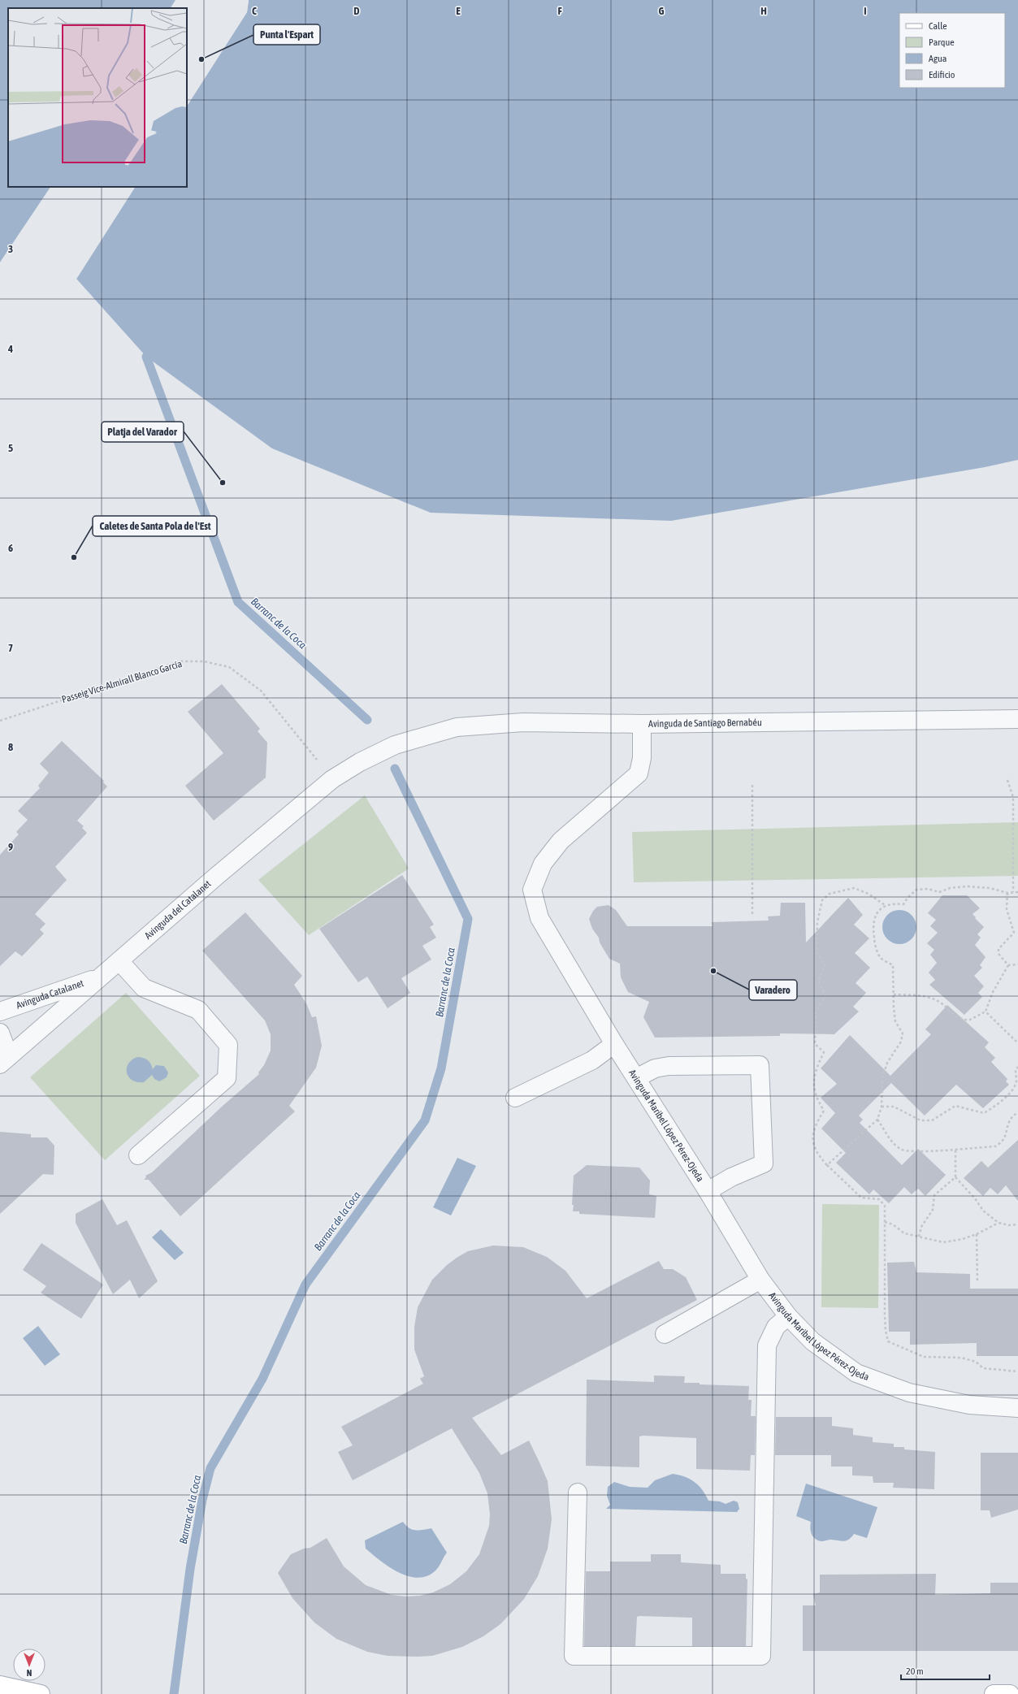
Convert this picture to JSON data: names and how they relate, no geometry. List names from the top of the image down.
{
  "streets": {
    "street": [
      "Avinguda de Santiago Bernabéu",
      "Avinguda del Catalanet",
      "Avinguda Catalanet",
      "Avinguda Maribel López Pérez-Ojeda"
    ],
    "path": ["Passeig Vice-Almirall Blanco García"]
  },
  "crossings": [
    ["Passeig Vice-Almirall Blanco García", "Avinguda del Catalanet"],
    ["Avinguda de Santiago Bernabéu", "Avinguda del Catalanet"],
    ["Avinguda de Santiago Bernabéu", "Avinguda Maribel López Pérez-Ojeda"],
    ["Avinguda del Catalanet", "Avinguda Catalanet"]
  ],
  "water": ["Barranc de la Coca"],
  "places": [
    "Punta l'Espart",
    "Platja del Varador",
    "Caletes de Santa Pola de l'Est",
    "Varadero"
  ],
  "legend": [
    "Calle",
    "Parque",
    "Agua",
    "Edificio"
  ],
  "scale_bar": "20 m",
  "north": "bottom",
  "grid": {
    "columns": [
      "C",
      "D",
      "E",
      "F",
      "G",
      "H",
      "I"
    ],
    "rows": [
      "3",
      "4",
      "5",
      "6",
      "7",
      "8",
      "9"
    ]
  }
}
